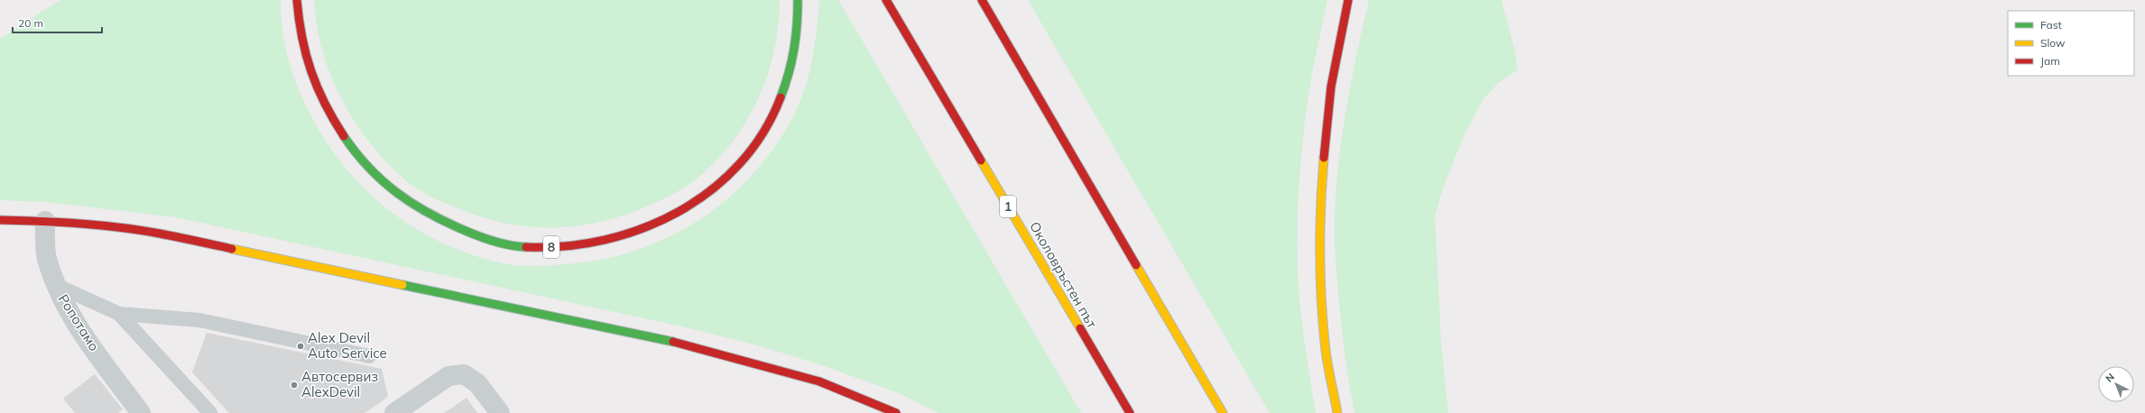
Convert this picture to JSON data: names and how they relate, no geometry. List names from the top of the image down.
{
  "streets": {
    "highway": ["1", "8", "Околовръстен път"],
    "street": ["Ропотамо"]
  },
  "places": ["Alex Devil Auto Service", "Автосервиз AlexDevil"],
  "legend": ["Fast", "Slow", "Jam"],
  "scale_bar": "20 m",
  "north": "top left"
}
